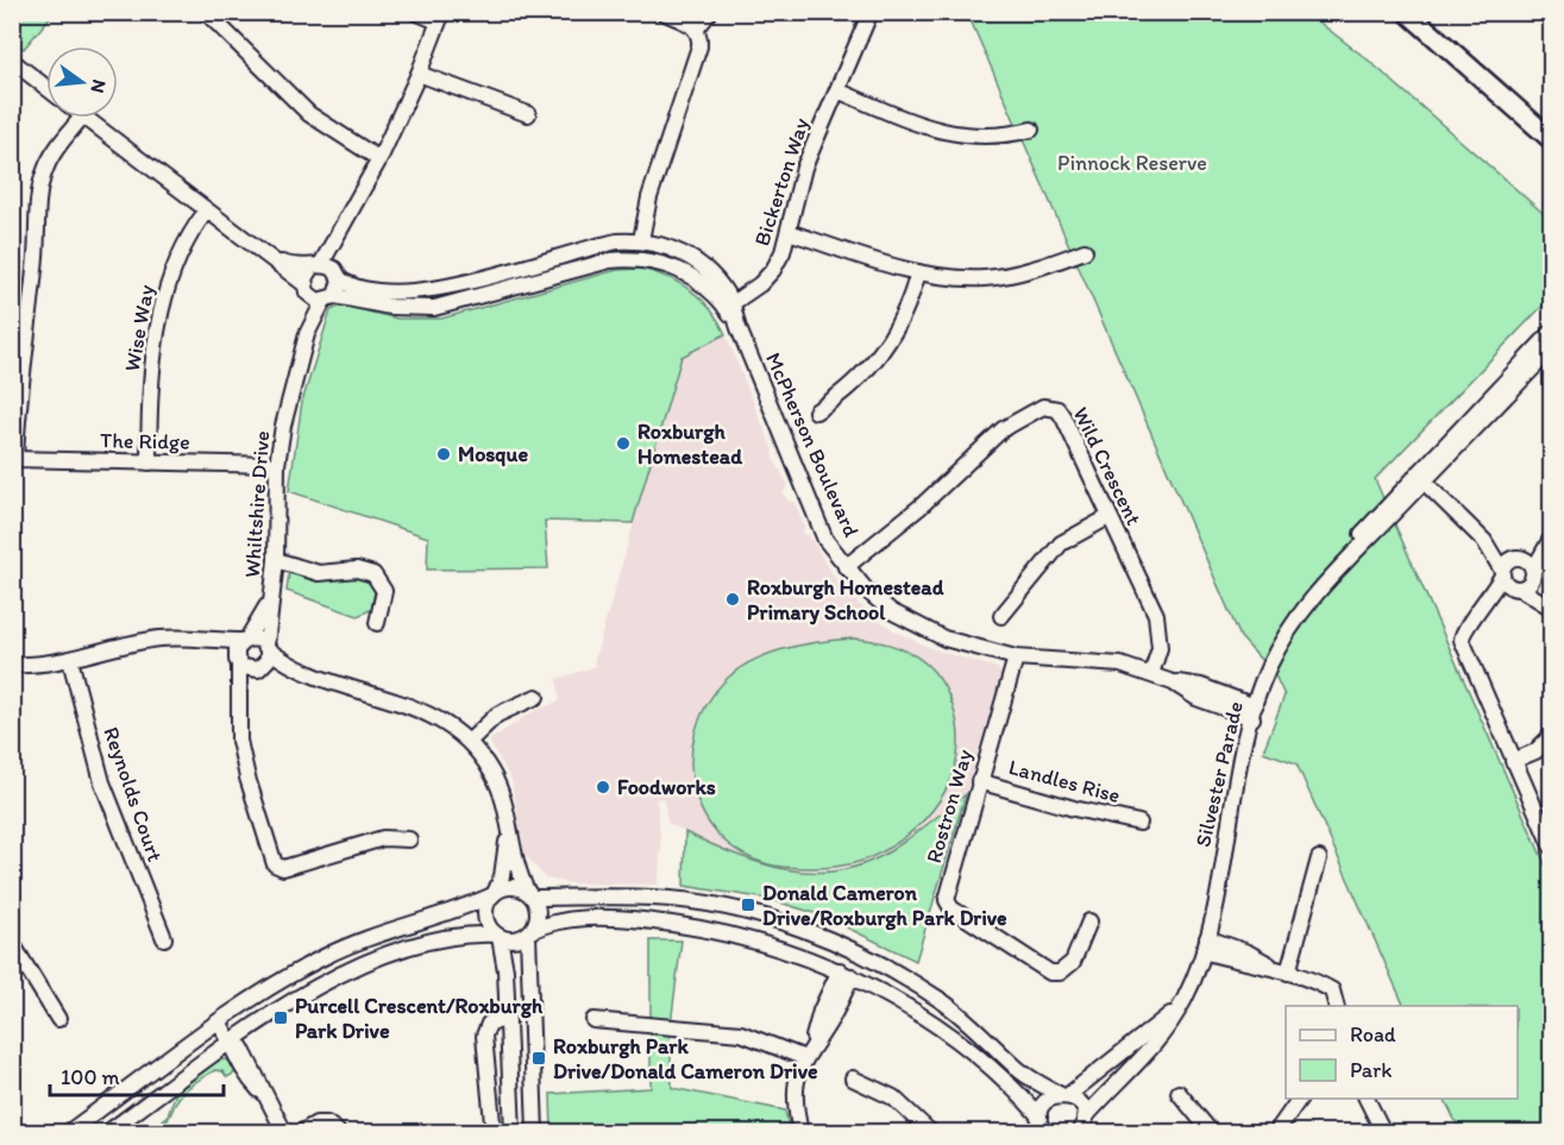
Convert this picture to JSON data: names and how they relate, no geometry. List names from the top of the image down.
{
  "streets": {
    "street": [
      "Bickerton Way",
      "Wise Way",
      "The Ridge",
      "McPherson Boulevard",
      "Wild Crescent",
      "Whiltshire Drive",
      "Silvester Parade",
      "Landles Rise",
      "Reynolds Court",
      "Rostron Way"
    ]
  },
  "crossings": [
    ["Bickerton Way", "McPherson Boulevard"],
    ["Wise Way", "The Ridge"],
    ["Wise Way", "McPherson Boulevard"],
    ["The Ridge", "Whiltshire Drive"],
    ["McPherson Boulevard", "Wild Crescent"],
    ["McPherson Boulevard", "Whiltshire Drive"],
    ["McPherson Boulevard", "Silvester Parade"],
    ["McPherson Boulevard", "Rostron Way"],
    ["Landles Rise", "Rostron Way"]
  ],
  "parks": ["Pinnock Reserve"],
  "places": {
    "other": [
      "Roxburgh Homestead",
      "Mosque",
      "Roxburgh Homestead Primary School",
      "Foodworks"
    ],
    "transit": ["Donald Cameron Drive/Roxburgh Park Drive", "Purcell Crescent/Roxburgh Park Drive", "Roxburgh Park Drive/Donald Cameron Drive"]
  },
  "legend": ["Road", "Park"],
  "scale_bar": "100 m",
  "north": "right"
}
